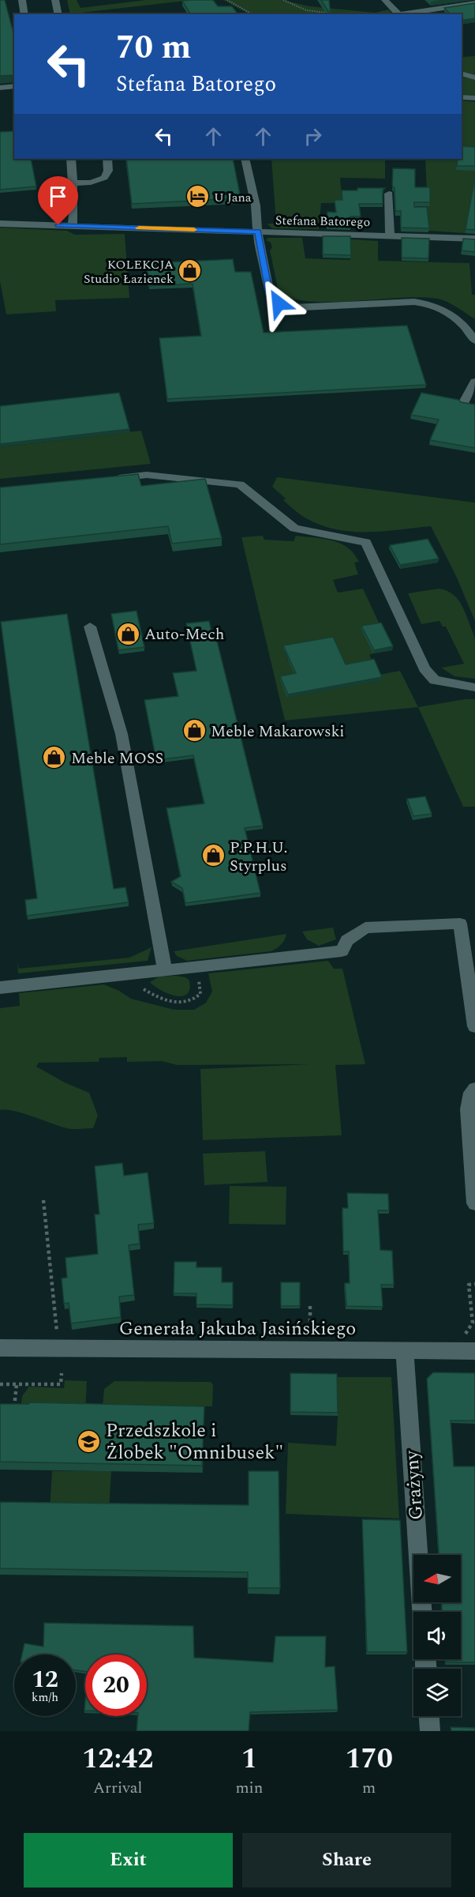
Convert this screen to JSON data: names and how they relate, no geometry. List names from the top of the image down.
{
  "streets": {
    "street": ["Stefana Batorego", "Generała Jakuba Jasińskiego", "Grażyny"]
  },
  "crossings": [
    ["Generała Jakuba Jasińskiego", "Grażyny"]
  ],
  "places": {
    "hotel": ["U Jana"],
    "shop": [
      "KOLEKCJA Studio Łazienek",
      "Auto-Mech",
      "Meble Makarowski",
      "Meble MOSS",
      "P.P.H.U. Styrplus"
    ],
    "school or university": ["Przedszkole i Żlobek \"Omnibusek\""]
  },
  "north": "left",
  "page": {
    "turn": ["70 m", "Stefana Batorego"],
    "speed": "12 km/h",
    "limit": "20",
    "eta": [
      "12:42",
      "Arrival",
      "1",
      "min",
      "170",
      "m"
    ],
    "buttons": ["Exit", "Share"]
  }
}
